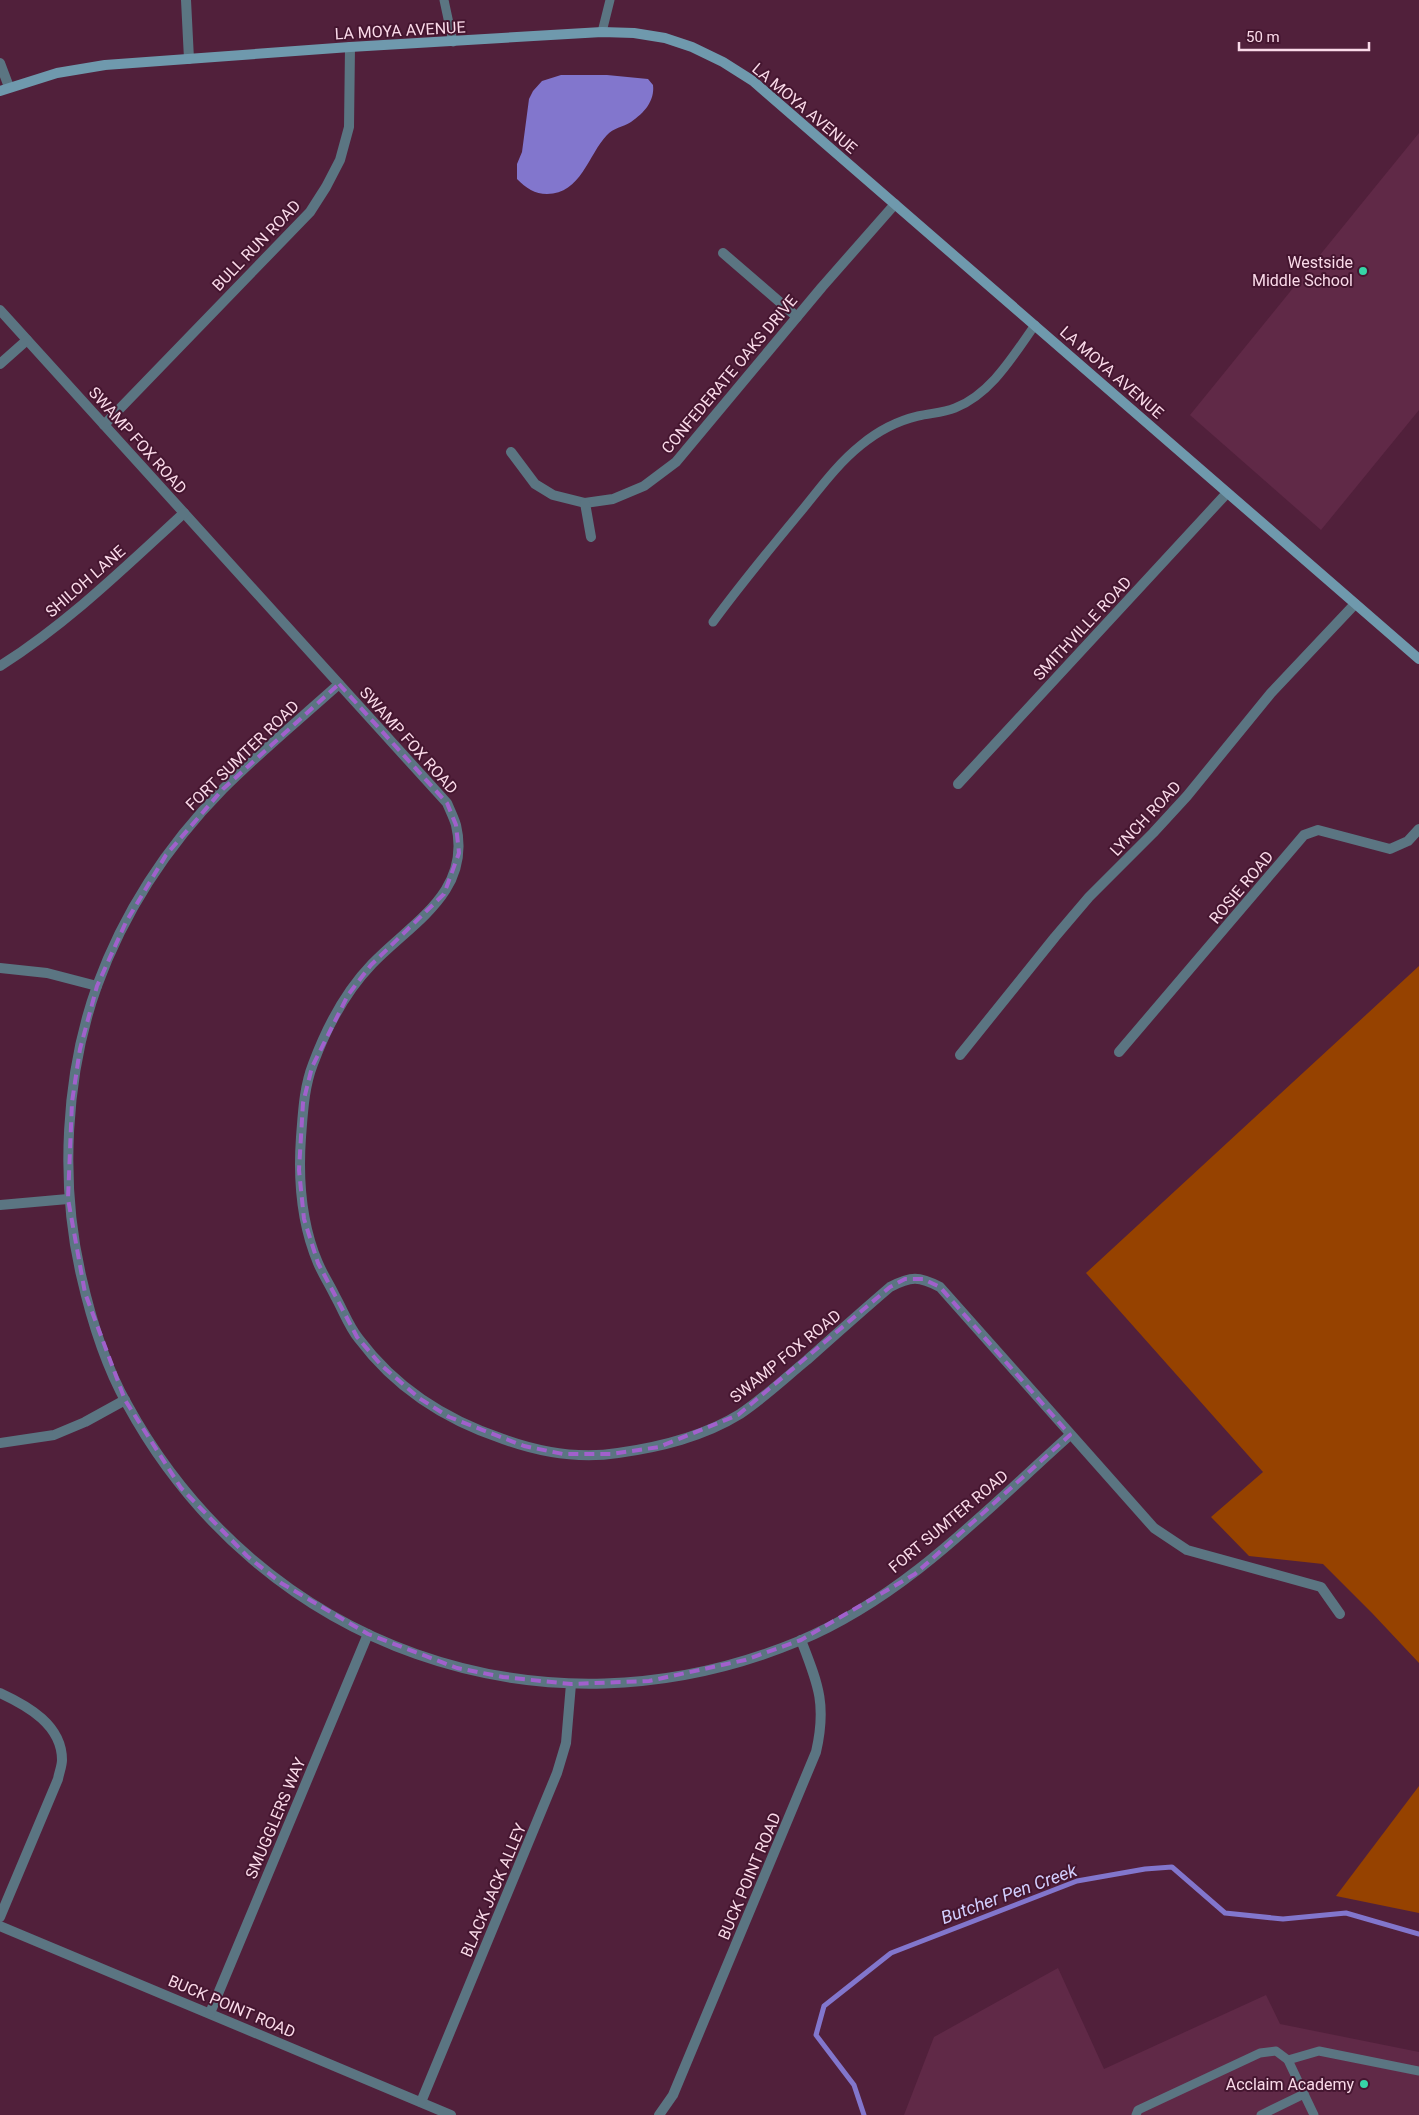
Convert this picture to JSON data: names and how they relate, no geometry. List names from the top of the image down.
{
  "streets": {
    "street": [
      "LA MOYA AVENUE",
      "BULL RUN ROAD",
      "CONFEDERATE OAKS DRIVE",
      "SWAMP FOX ROAD",
      "SHILOH LANE",
      "SMITHVILLE ROAD",
      "FORT SUMTER ROAD",
      "LYNCH ROAD",
      "ROSIE ROAD",
      "SMUGGLERS WAY",
      "BUCK POINT ROAD",
      "BLACK JACK ALLEY"
    ]
  },
  "crossings": [
    ["LA MOYA AVENUE", "BULL RUN ROAD"],
    ["LA MOYA AVENUE", "CONFEDERATE OAKS DRIVE"],
    ["LA MOYA AVENUE", "SMITHVILLE ROAD"],
    ["LA MOYA AVENUE", "LYNCH ROAD"],
    ["BULL RUN ROAD", "SWAMP FOX ROAD"],
    ["SWAMP FOX ROAD", "SHILOH LANE"],
    ["SWAMP FOX ROAD", "FORT SUMTER ROAD"],
    ["FORT SUMTER ROAD", "SMUGGLERS WAY"],
    ["FORT SUMTER ROAD", "BUCK POINT ROAD"],
    ["FORT SUMTER ROAD", "BLACK JACK ALLEY"],
    ["SMUGGLERS WAY", "BUCK POINT ROAD"],
    ["BUCK POINT ROAD", "BLACK JACK ALLEY"]
  ],
  "water": ["Butcher Pen Creek"],
  "places": ["Westside Middle School", "Acclaim Academy"],
  "scale_bar": "50 m"
}
